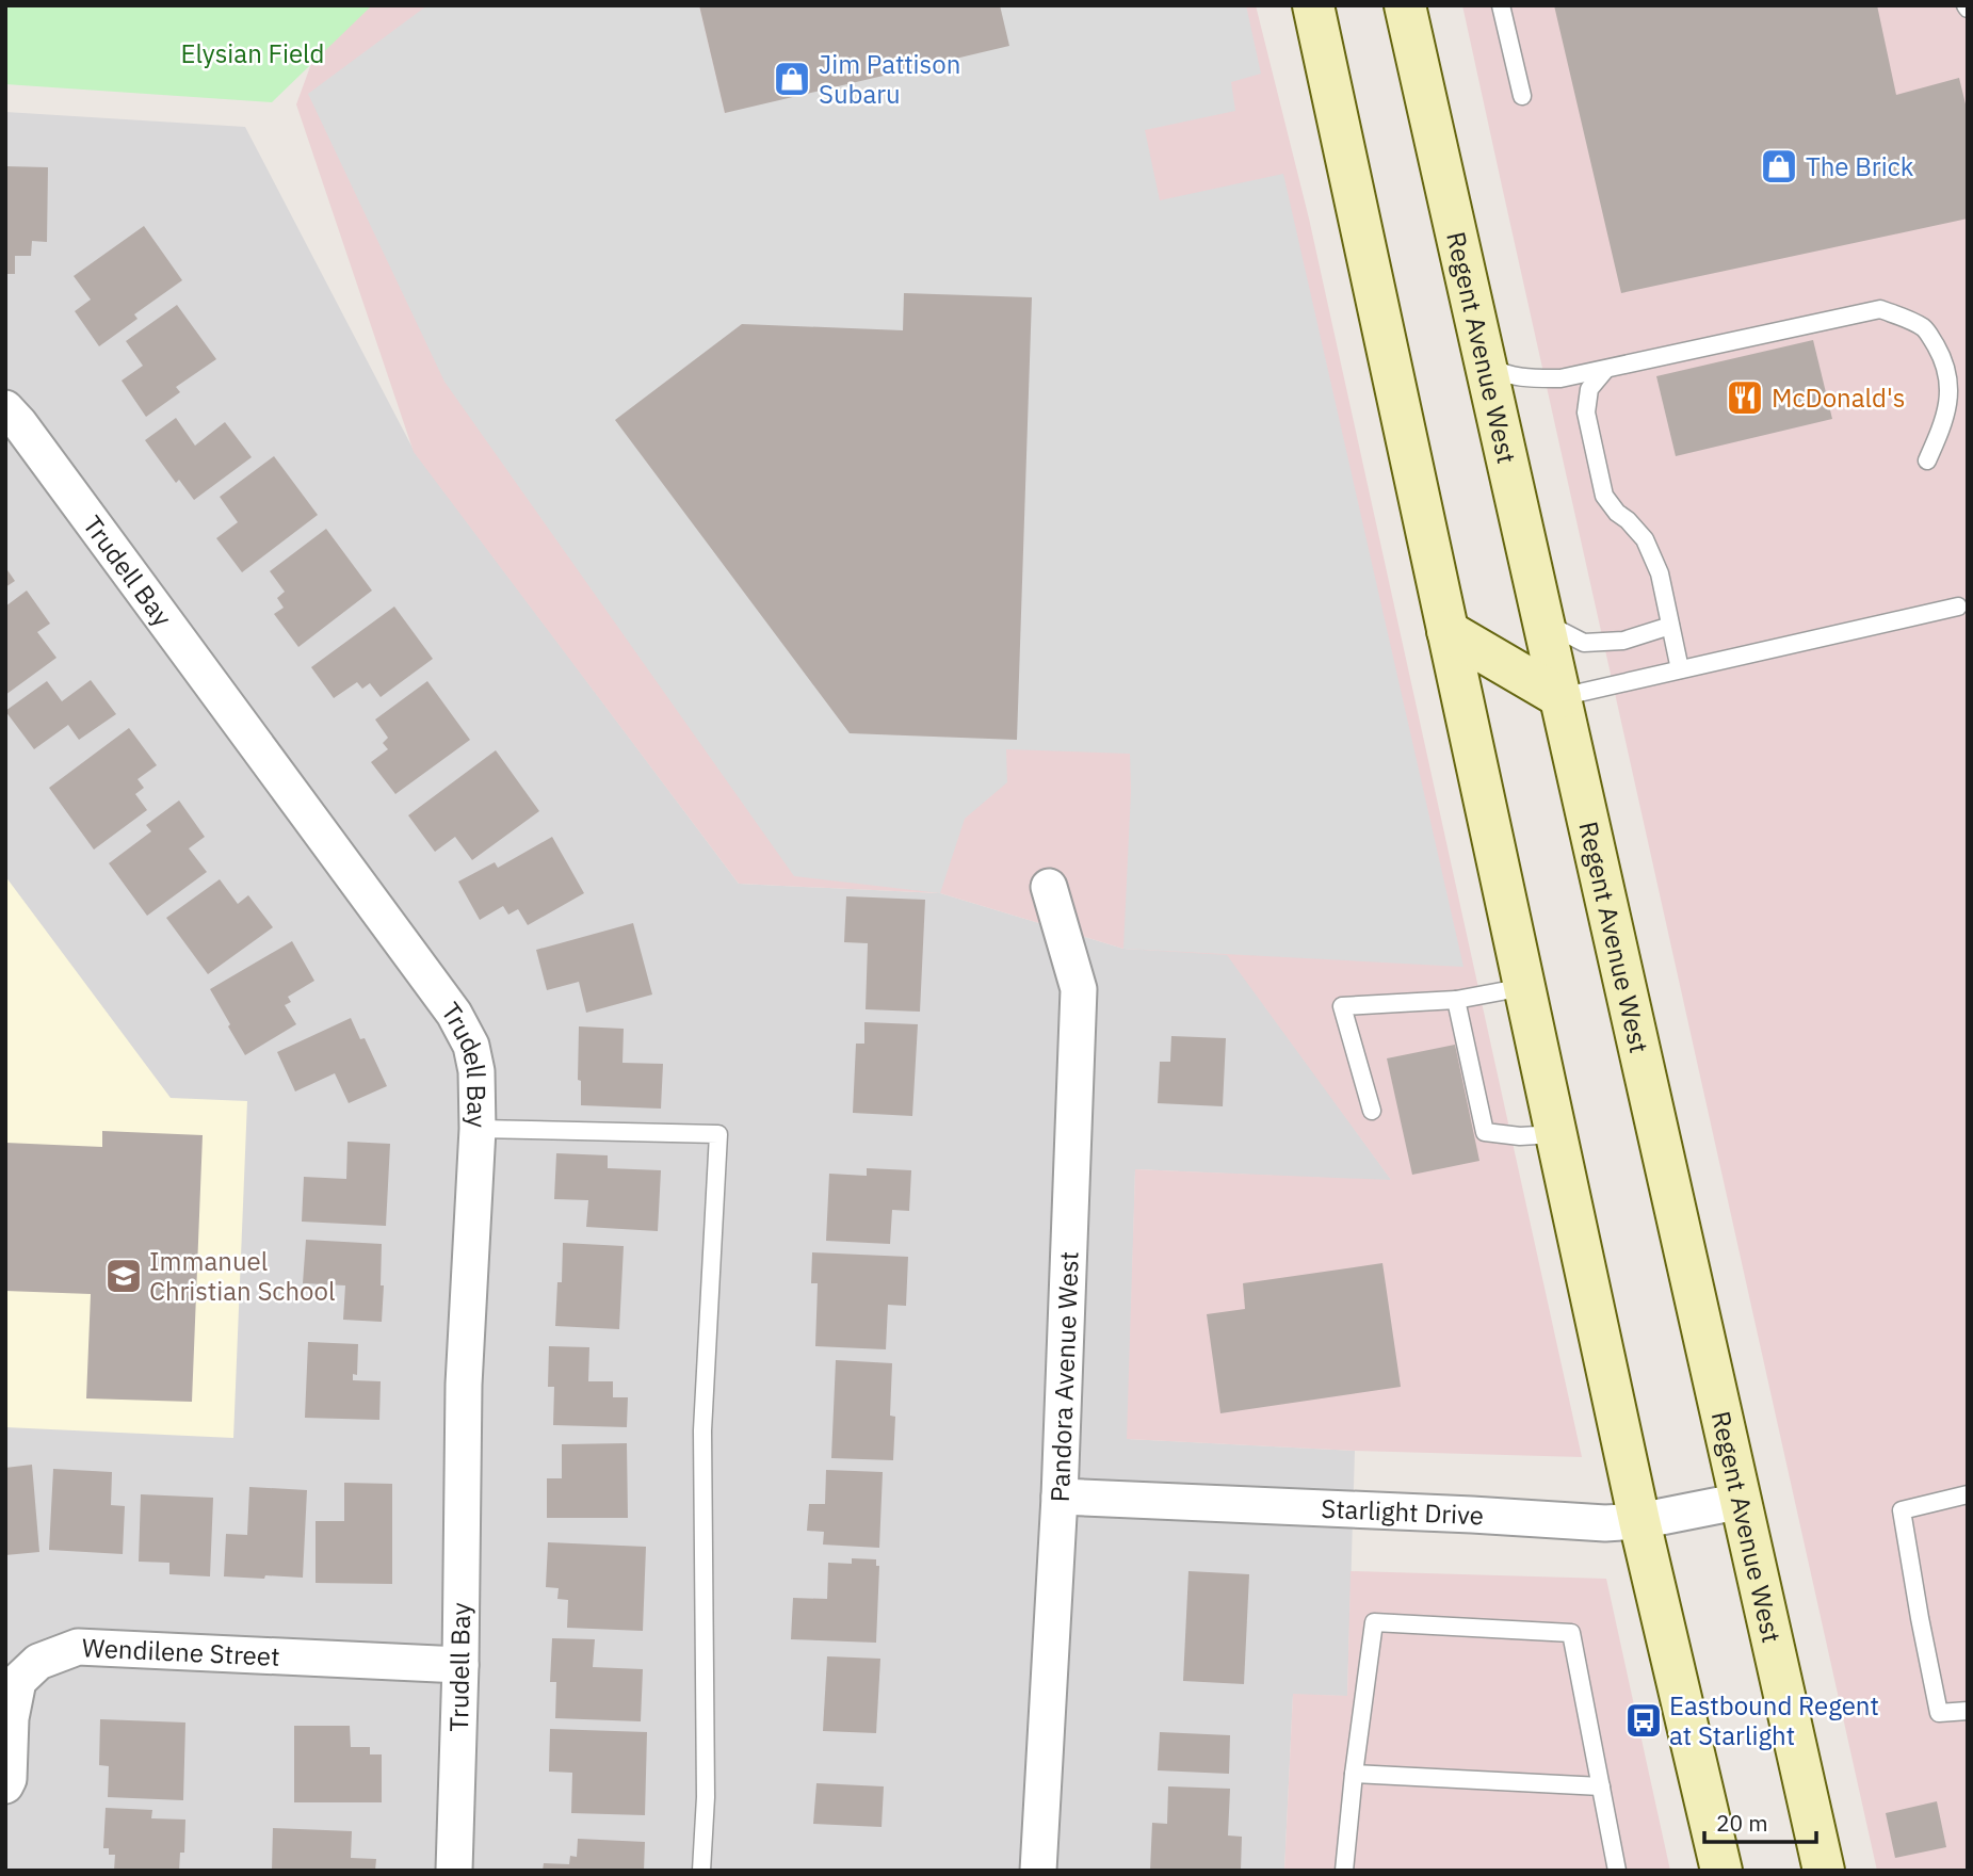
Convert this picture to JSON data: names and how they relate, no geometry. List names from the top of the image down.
{
  "streets": {
    "main road": ["Regent Avenue West"],
    "street": [
      "Trudell Bay",
      "Pandora Avenue West",
      "Starlight Drive",
      "Wendilene Street"
    ]
  },
  "crossings": [
    ["Regent Avenue West", "Starlight Drive"],
    ["Trudell Bay", "Wendilene Street"],
    ["Pandora Avenue West", "Starlight Drive"]
  ],
  "parks": ["Elysian Field"],
  "places": {
    "shop": ["Jim Pattison Subaru", "The Brick"],
    "restaurant": ["McDonald's"],
    "school or university": ["Immanuel Christian School"],
    "bus stop": ["Eastbound Regent at Starlight"]
  },
  "scale_bar": "20 m"
}
